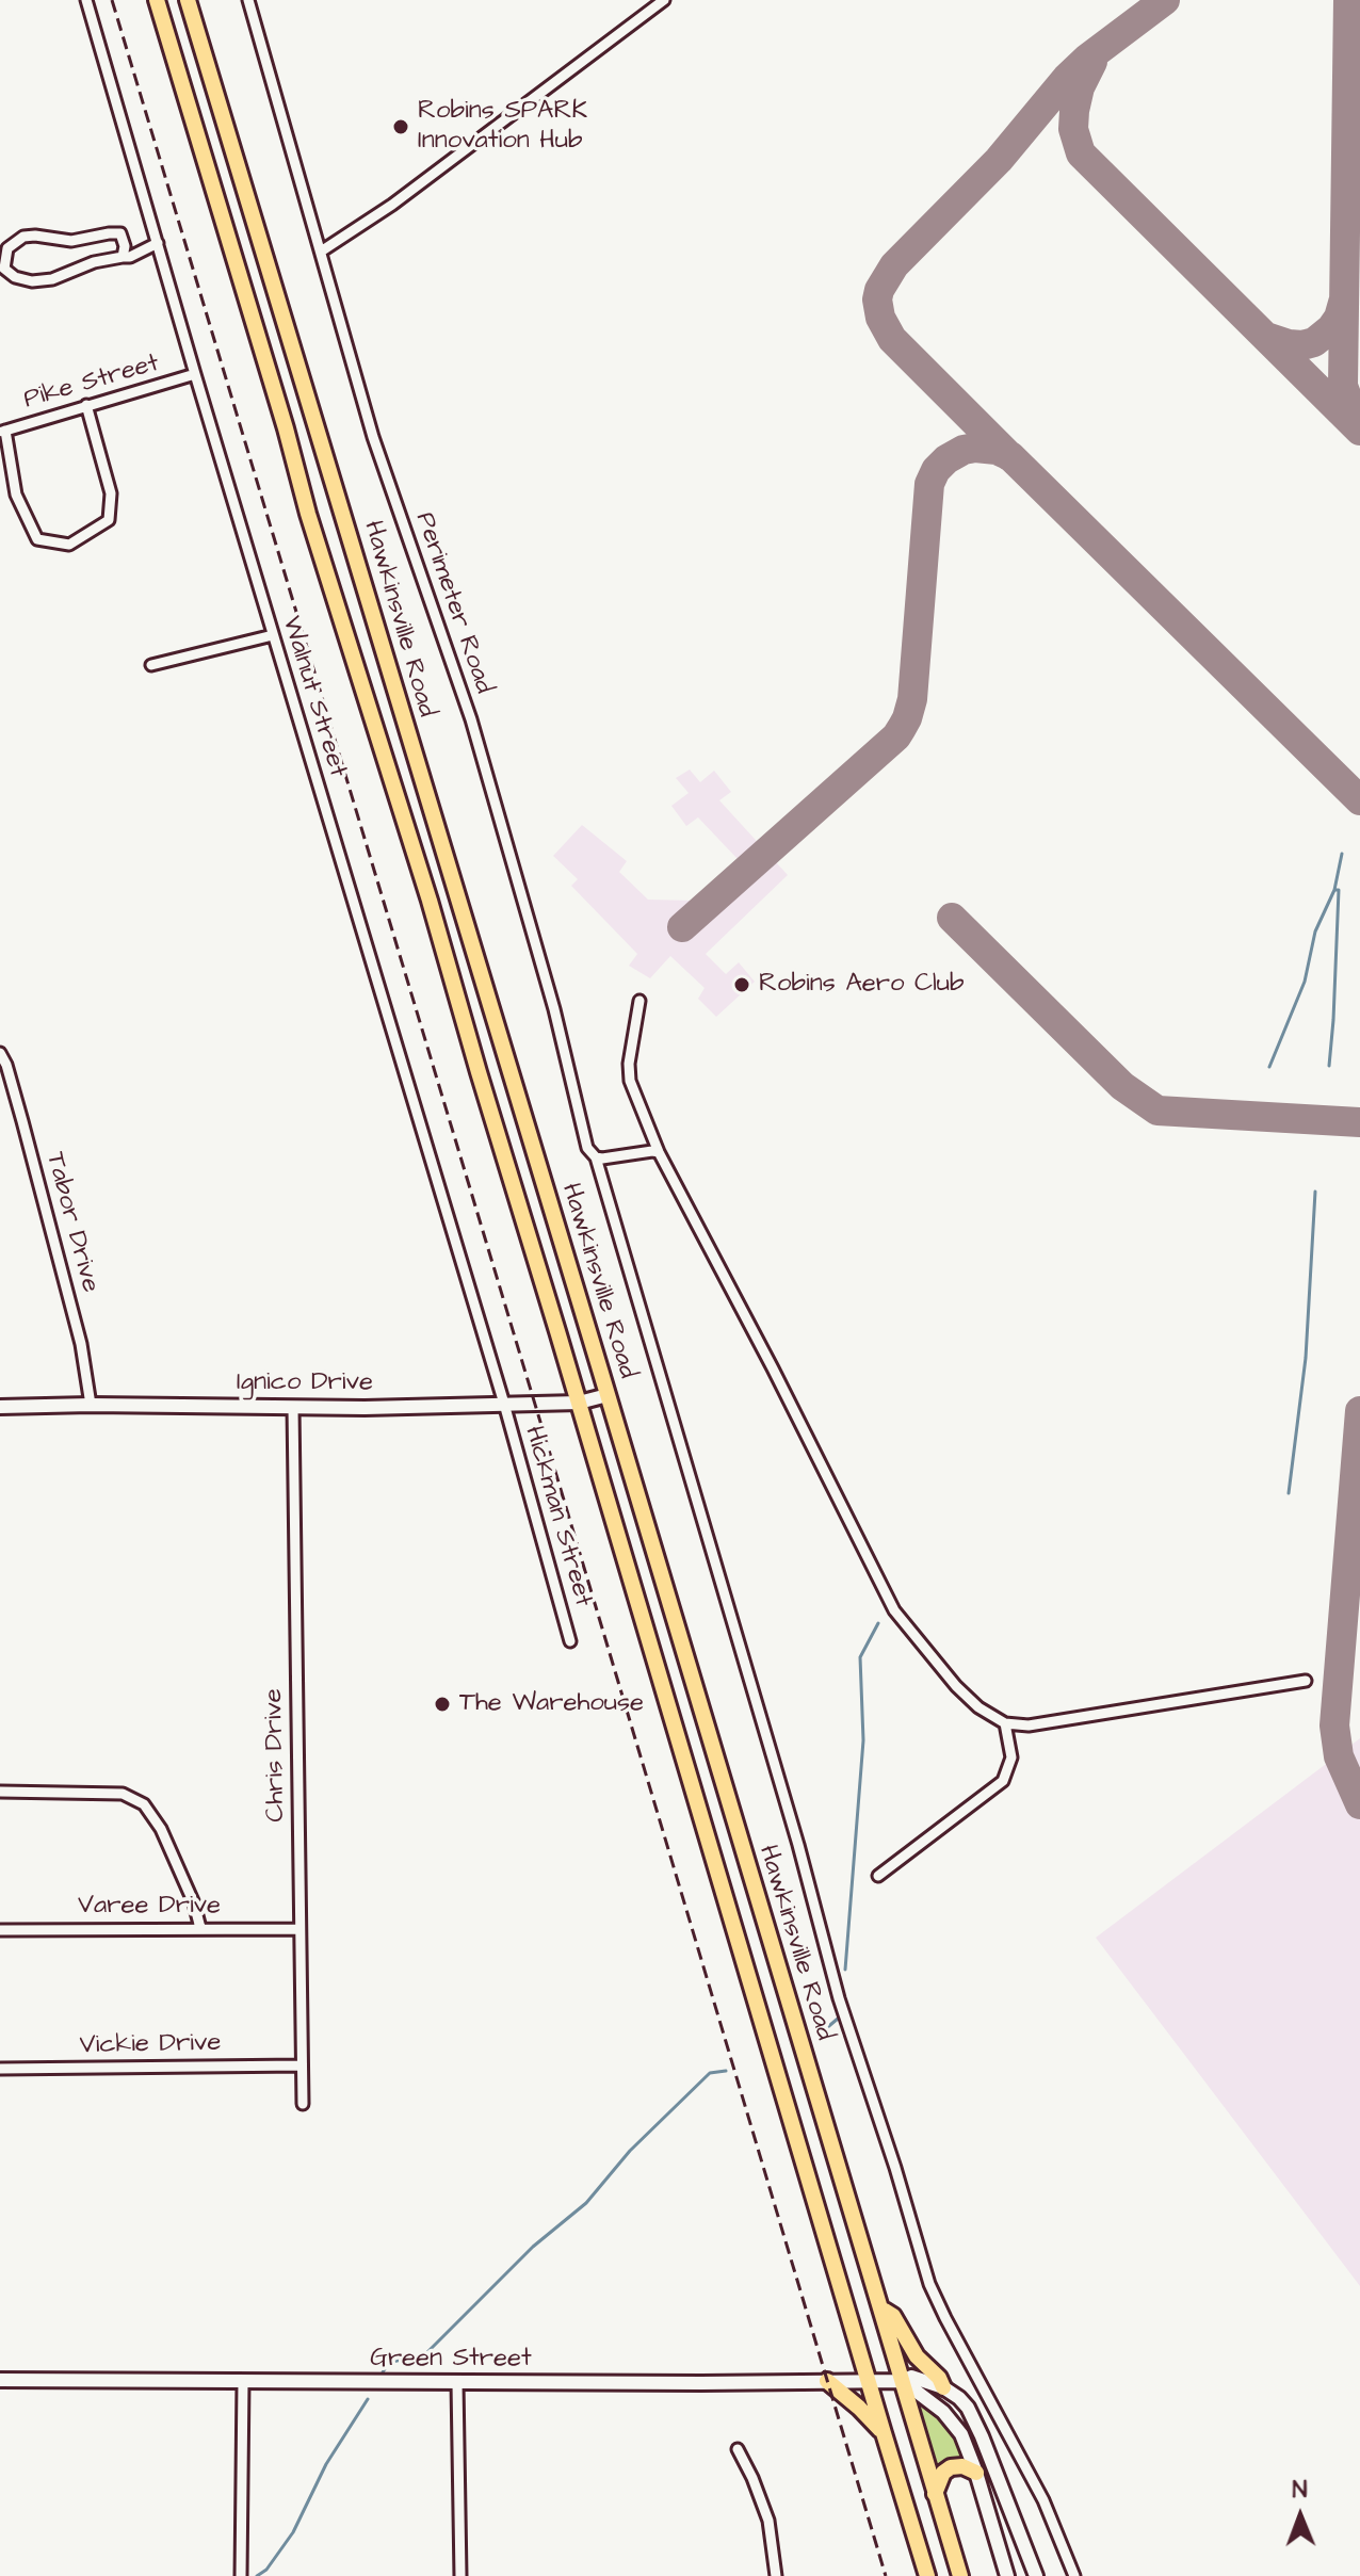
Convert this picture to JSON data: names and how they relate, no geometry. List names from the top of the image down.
{
  "streets": {
    "main road": ["Hawkinsville Road"],
    "street": [
      "Pike Street",
      "Perimeter Road",
      "Walnut Street",
      "Tabor Drive",
      "Ignico Drive",
      "Hickman Street",
      "Chris Drive",
      "Varee Drive",
      "Vickie Drive",
      "Green Street"
    ]
  },
  "crossings": [
    ["Pike Street", "Walnut Street"],
    ["Hawkinsville Road", "Ignico Drive"],
    ["Hawkinsville Road", "Green Street"],
    ["Walnut Street", "Ignico Drive"],
    ["Walnut Street", "Hickman Street"],
    ["Tabor Drive", "Ignico Drive"],
    ["Ignico Drive", "Hickman Street"],
    ["Ignico Drive", "Chris Drive"],
    ["Chris Drive", "Varee Drive"],
    ["Chris Drive", "Vickie Drive"]
  ],
  "places": ["Robins SPARK Innovation Hub", "Robins Aero Club", "The Warehouse"],
  "north": "top"
}
